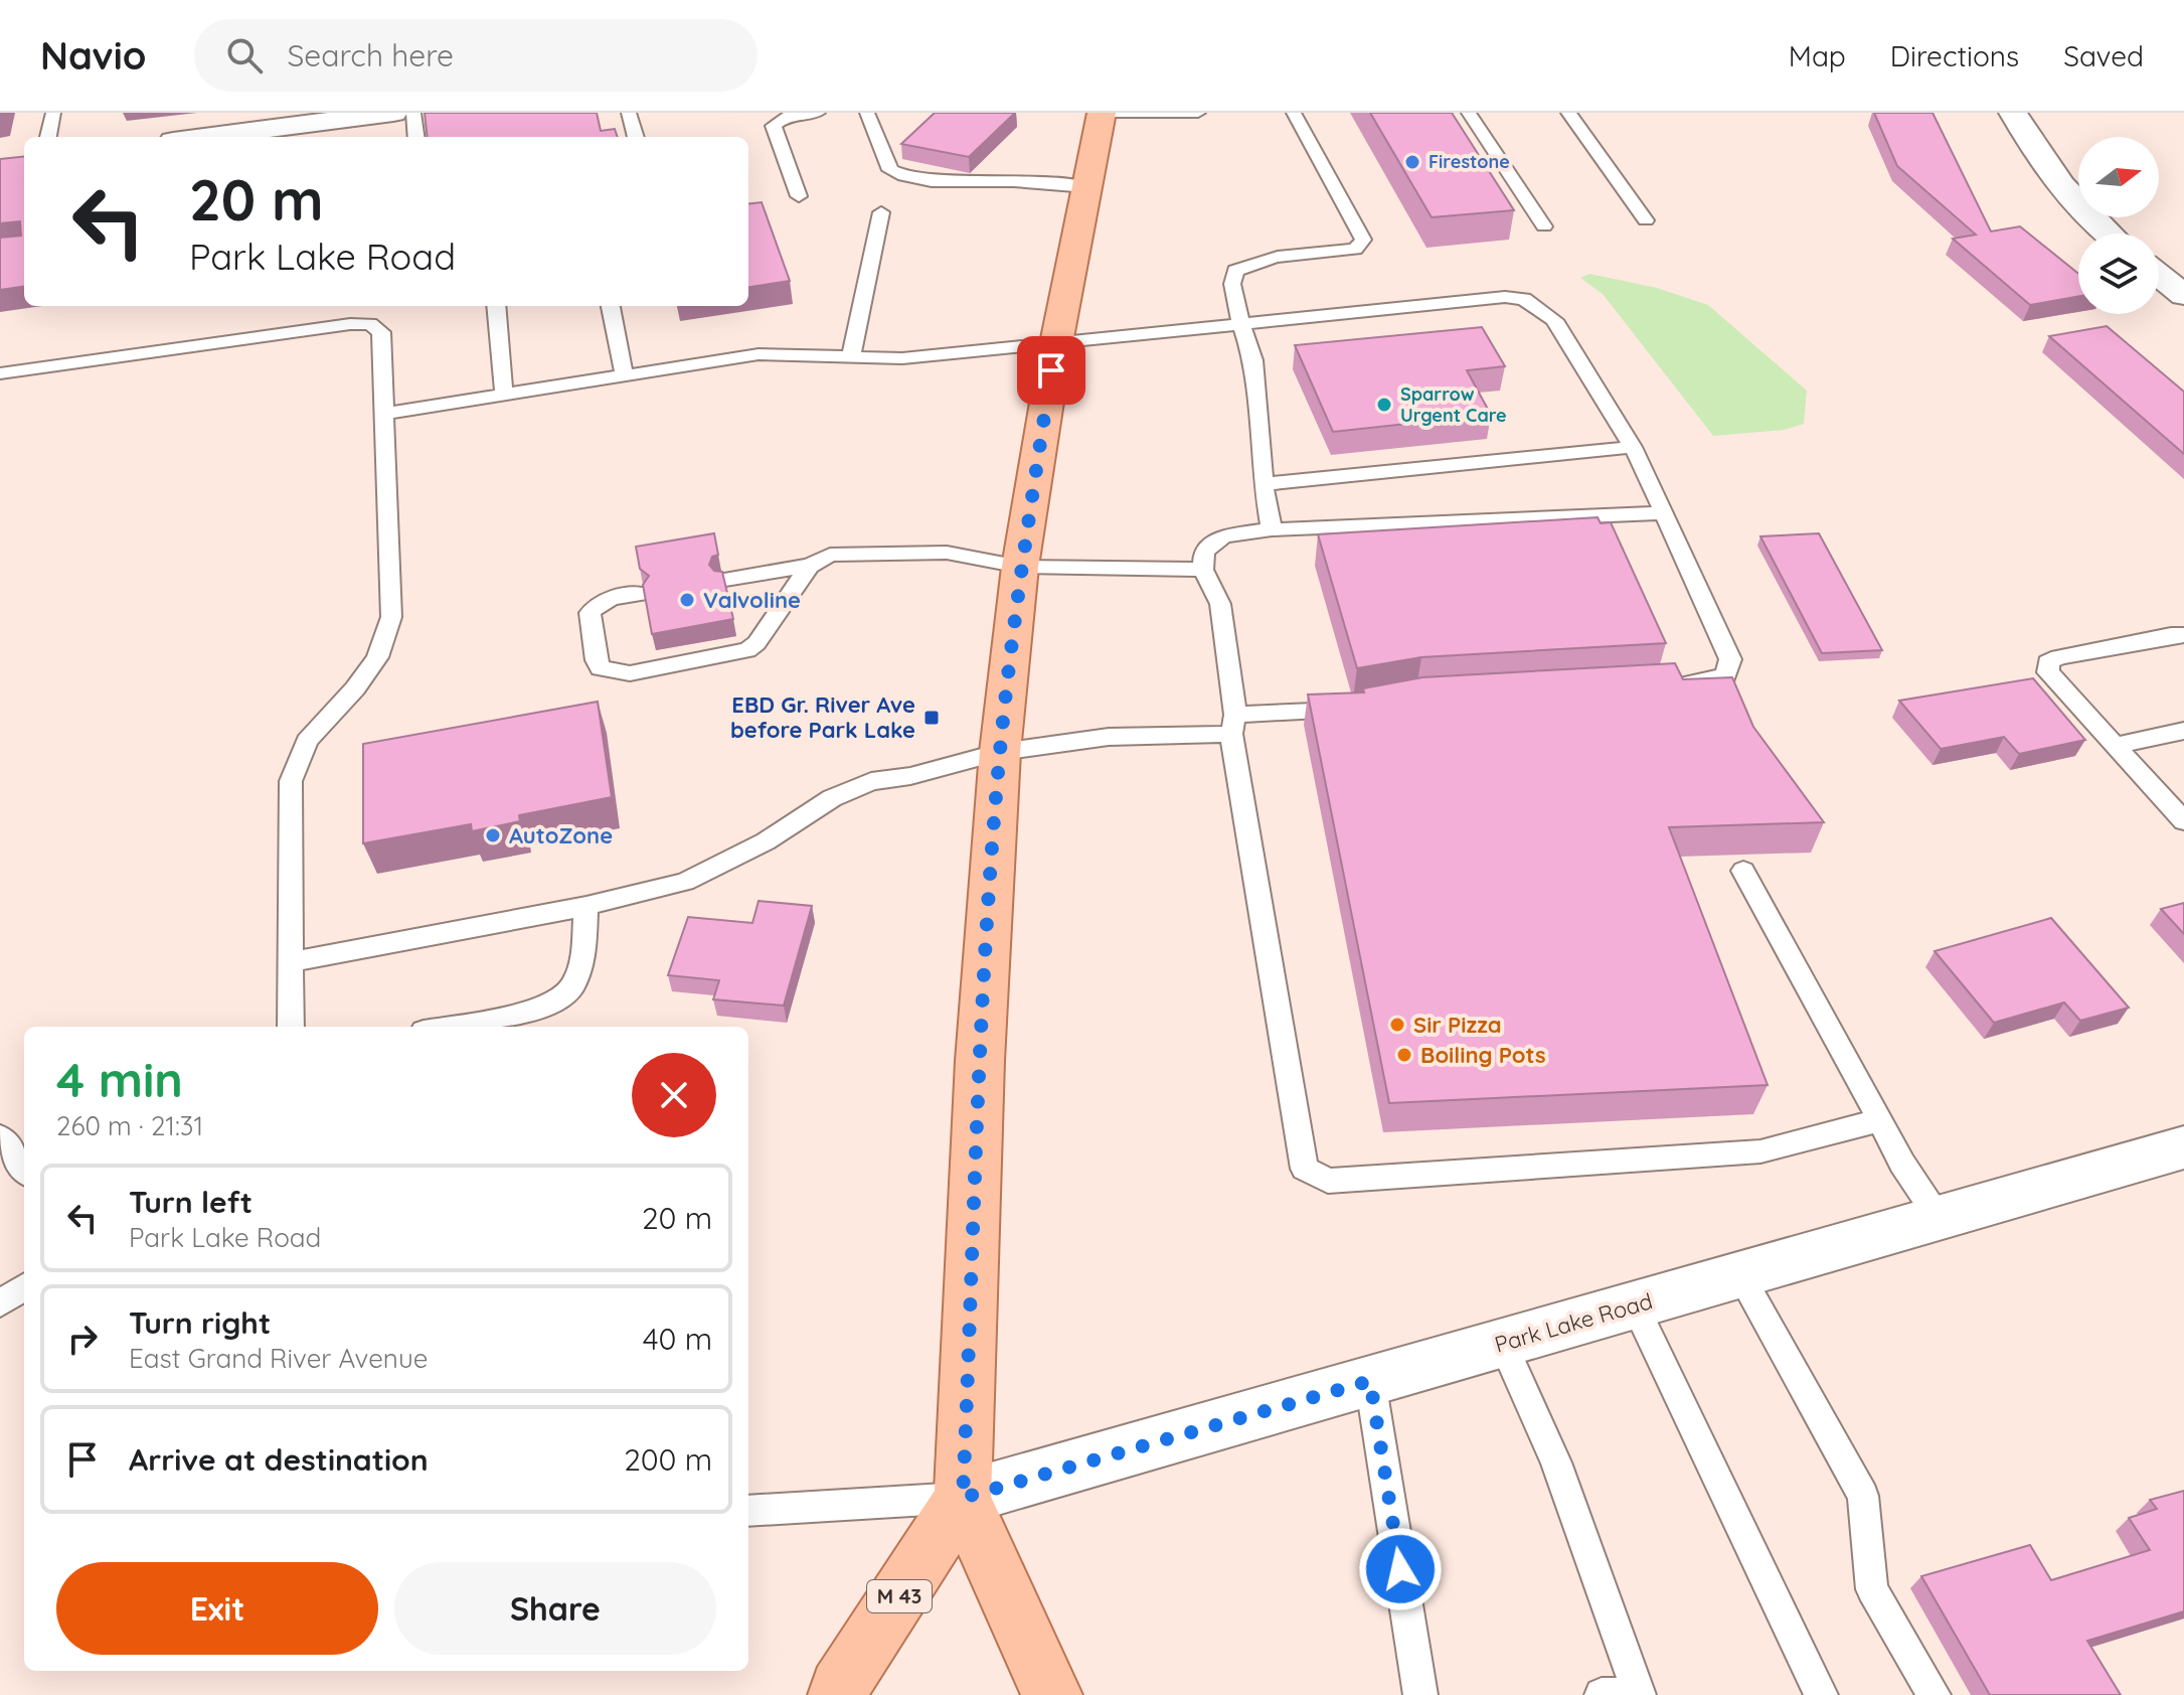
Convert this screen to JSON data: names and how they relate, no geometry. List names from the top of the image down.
{
  "streets": {
    "main road": ["M 43"],
    "street": ["Park Lake Road"]
  },
  "crossings": [
    ["Park Lake Road", "M 43"]
  ],
  "places": {
    "other": [
      "Firestone",
      "Sparrow Urgent Care",
      "Valvoline",
      "AutoZone",
      "Sir Pizza",
      "Boiling Pots"
    ],
    "transit": ["EBD Gr. River Ave before Park Lake"]
  },
  "north": "right",
  "page": {
    "header": "Navio",
    "search": "Search here",
    "nav": ["Map", "Directions", "Saved"],
    "turn": ["20 m", "Park Lake Road"],
    "heading": ["4 min", "260 m · 21:31"],
    "list": [
      {
        "name": "Turn left",
        "note": "Park Lake Road",
        "value": "20 m"
      },
      {
        "name": "Turn right",
        "note": "East Grand River Avenue",
        "value": "40 m"
      },
      {
        "name": "Arrive at destination",
        "value": "200 m"
      }
    ],
    "buttons": ["Exit", "Share"]
  }
}
